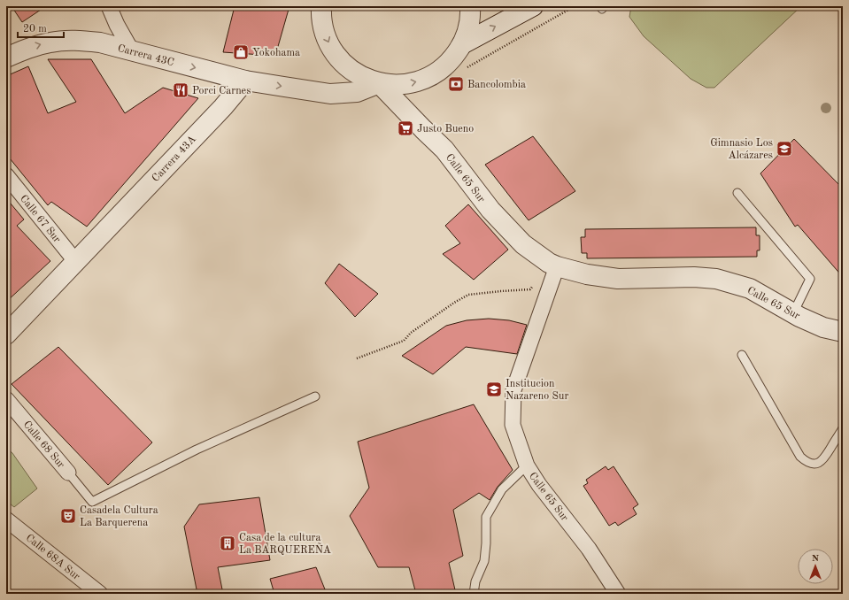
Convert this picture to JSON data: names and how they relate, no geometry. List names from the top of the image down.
{
  "streets": {
    "street": [
      "Carrera 43C",
      "Carrera 43A",
      "Calle 65 Sur",
      "Calle 67 Sur",
      "Calle 68 Sur",
      "Calle 68A Sur"
    ]
  },
  "crossings": [
    ["Carrera 43C", "Carrera 43A"],
    ["Carrera 43A", "Calle 67 Sur"]
  ],
  "one_way": ["Carrera 43C"],
  "places": {
    "shop": ["Yokohama"],
    "bank": ["Bancolombia"],
    "restaurant": ["Porci Carnes"],
    "supermarket": ["Justo Bueno"],
    "school or university": ["Gimnasio Los Alcázares", "Institucion Nazareno Sur"],
    "theatre": ["Casadela Cultura La Barquerena"],
    "building": ["Casa de la cultura La BARQUEREÑA"]
  },
  "scale_bar": "20 m",
  "north": "top"
}
